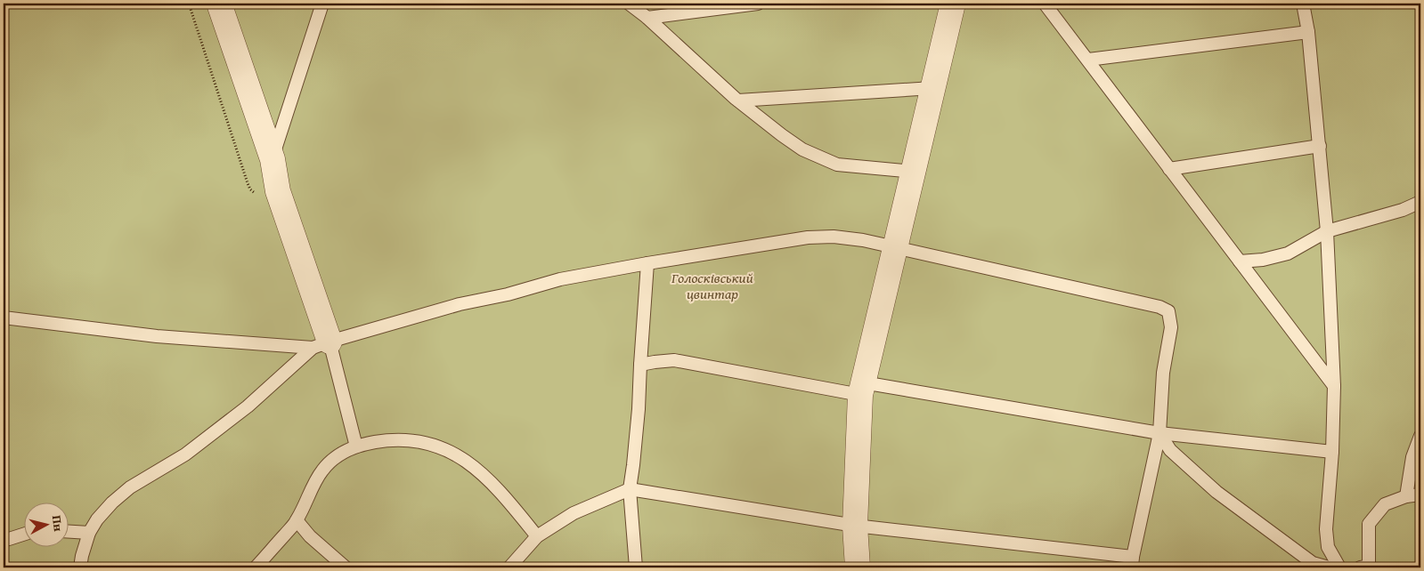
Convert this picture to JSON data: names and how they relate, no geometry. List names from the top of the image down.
{
  "parks": ["Голосківський цвинтар"],
  "north": "right"
}
